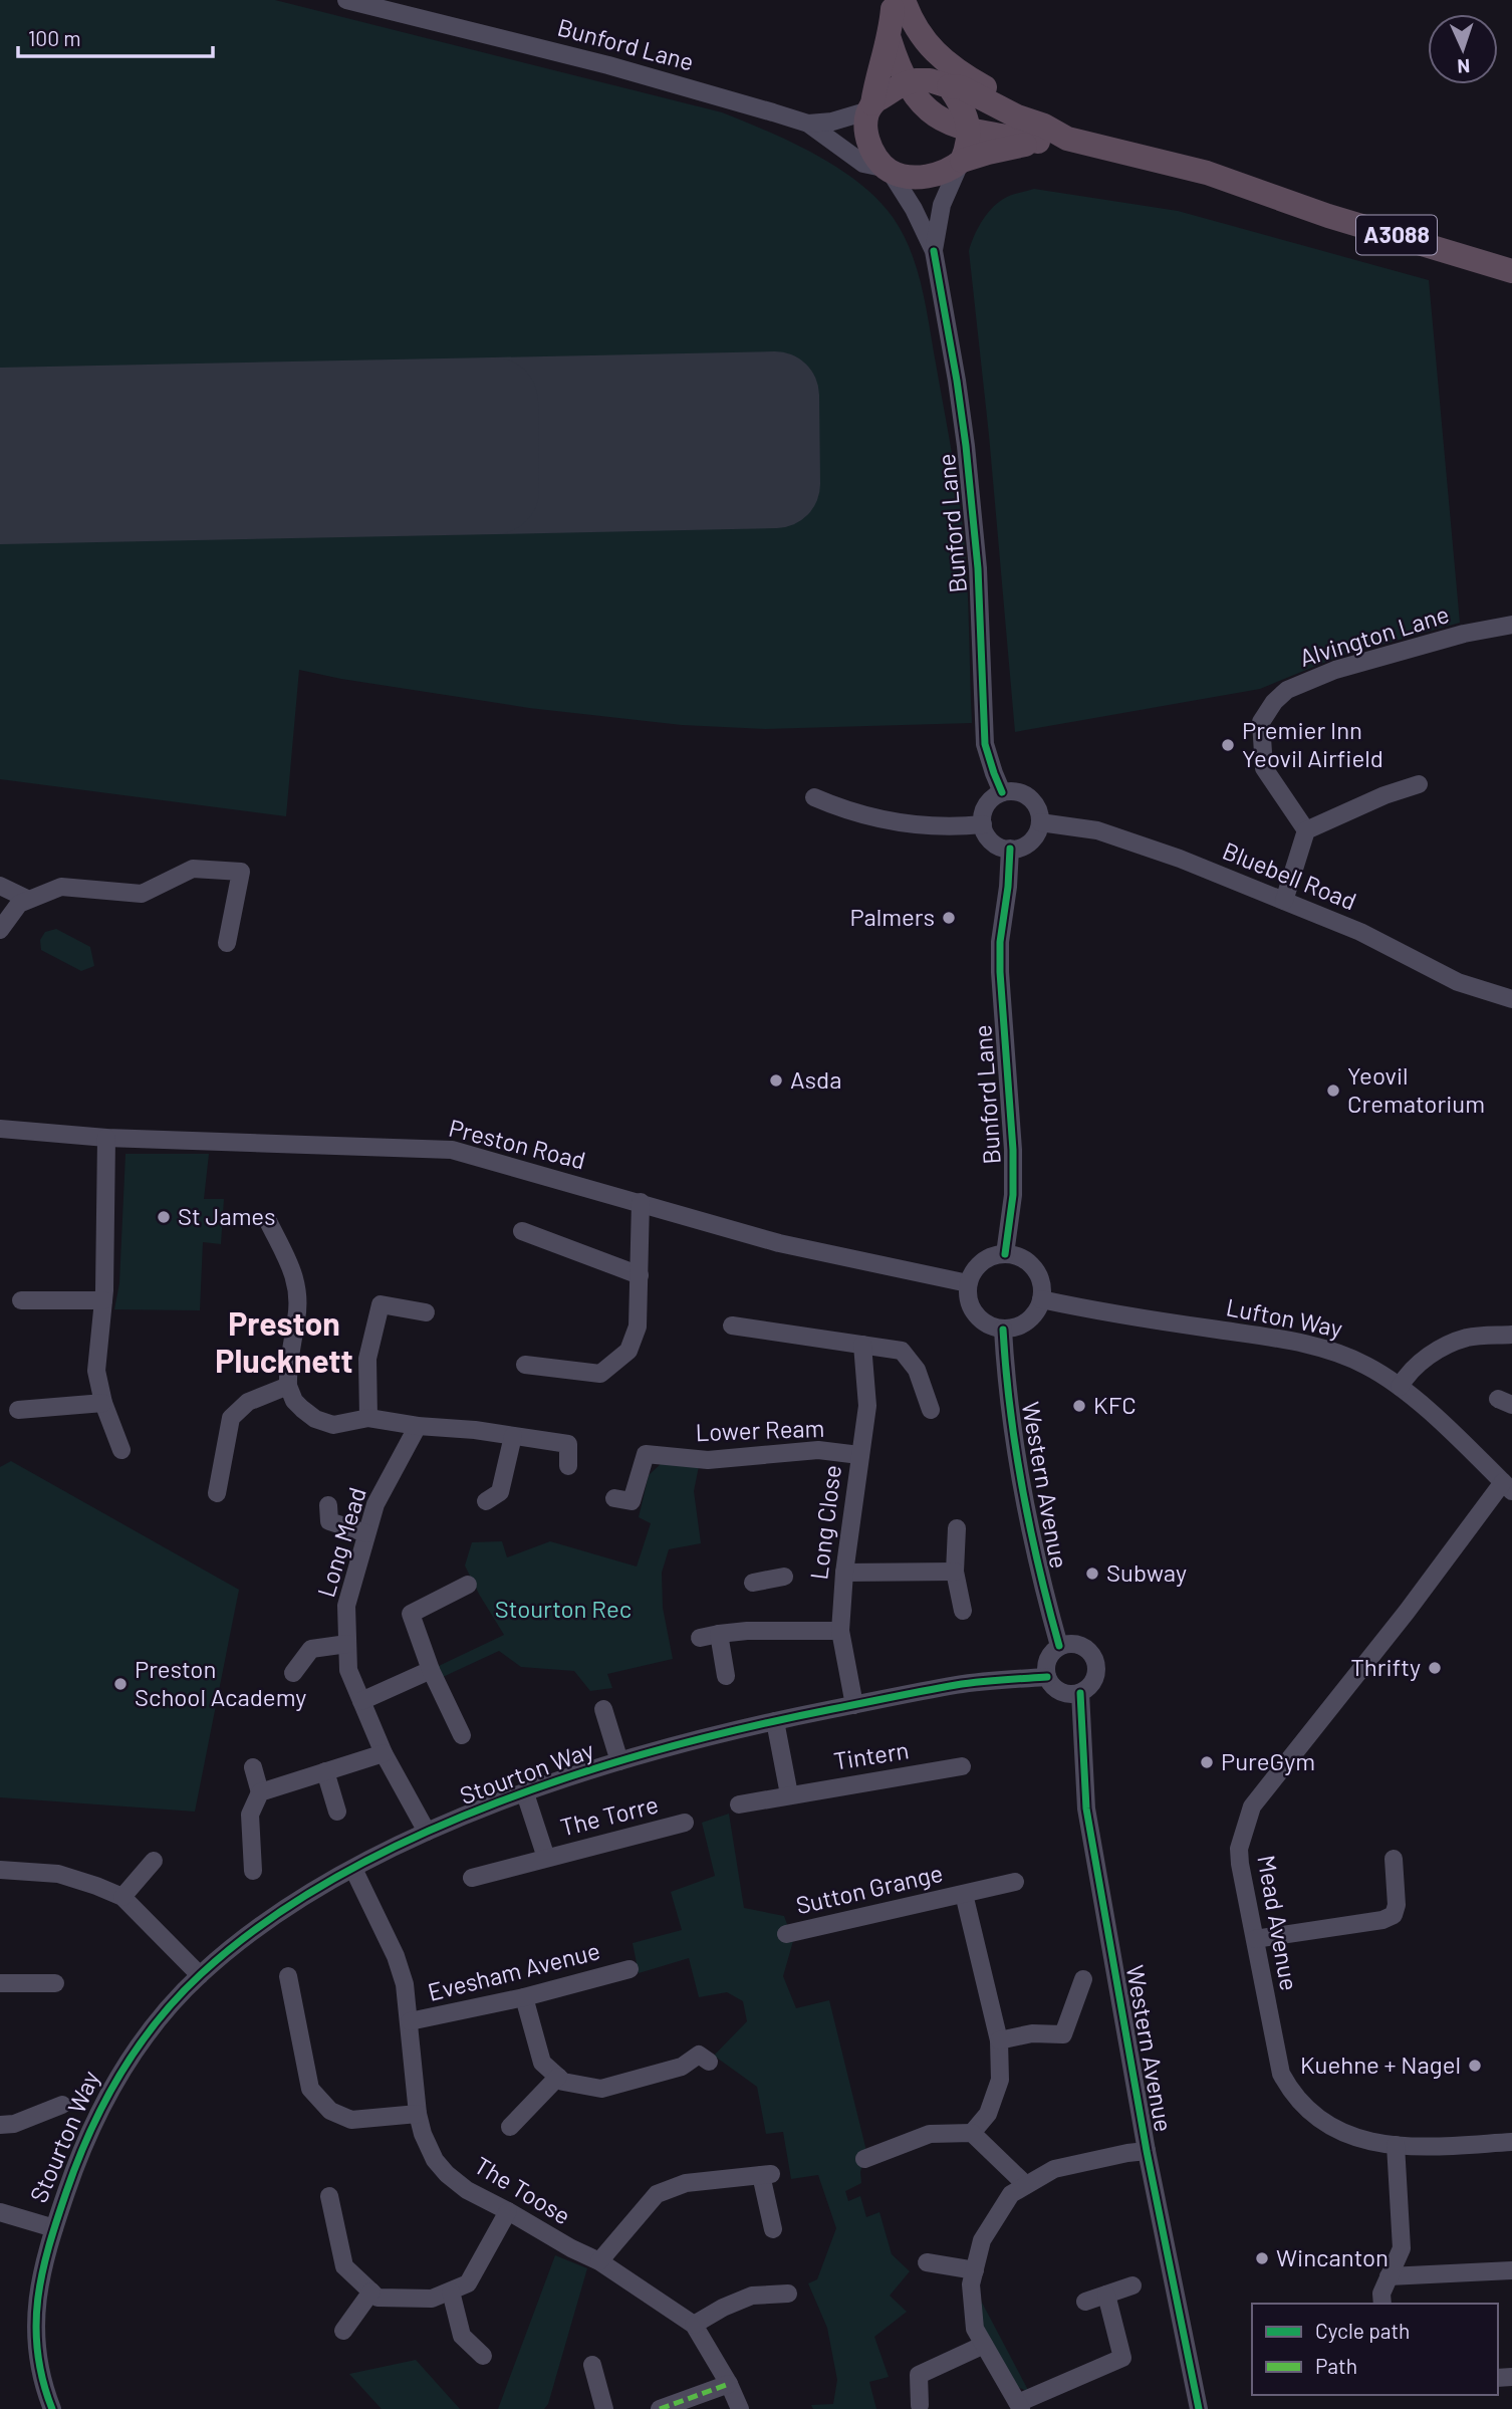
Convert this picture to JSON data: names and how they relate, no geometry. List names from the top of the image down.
{
  "streets": {
    "highway": ["A3088"],
    "street": [
      "Bunford Lane",
      "Alvington Lane",
      "Bluebell Road",
      "Preston Road",
      "Lufton Way",
      "Lower Ream",
      "Western Avenue",
      "Long Close",
      "Long Mead",
      "Tintern",
      "Stourton Way",
      "The Torre",
      "Sutton Grange",
      "Mead Avenue",
      "Evesham Avenue",
      "The Toose"
    ]
  },
  "crossings": [
    ["Bunford Lane", "A3088"],
    ["Bunford Lane", "Bluebell Road"],
    ["Bunford Lane", "Preston Road"],
    ["Bunford Lane", "Lufton Way"],
    ["Bunford Lane", "Western Avenue"],
    ["Preston Road", "Lufton Way"],
    ["Preston Road", "Western Avenue"],
    ["Lufton Way", "Western Avenue"],
    ["Lufton Way", "Mead Avenue"],
    ["Lower Ream", "Long Close"],
    ["Western Avenue", "Stourton Way"],
    ["Long Close", "Stourton Way"],
    ["Long Mead", "Stourton Way"],
    ["Stourton Way", "The Torre"],
    ["Stourton Way", "The Toose"],
    ["Evesham Avenue", "The Toose"]
  ],
  "districts": ["Preston Plucknett"],
  "parks": ["Stourton Rec"],
  "places": [
    "Premier Inn Yeovil Airfield",
    "Palmers",
    "Asda",
    "Yeovil Crematorium",
    "St James",
    "KFC",
    "Subway",
    "Thrifty",
    "Preston School Academy",
    "PureGym",
    "Kuehne + Nagel",
    "Wincanton"
  ],
  "legend": ["Cycle path", "Path"],
  "scale_bar": "100 m",
  "north": "bottom"
}
